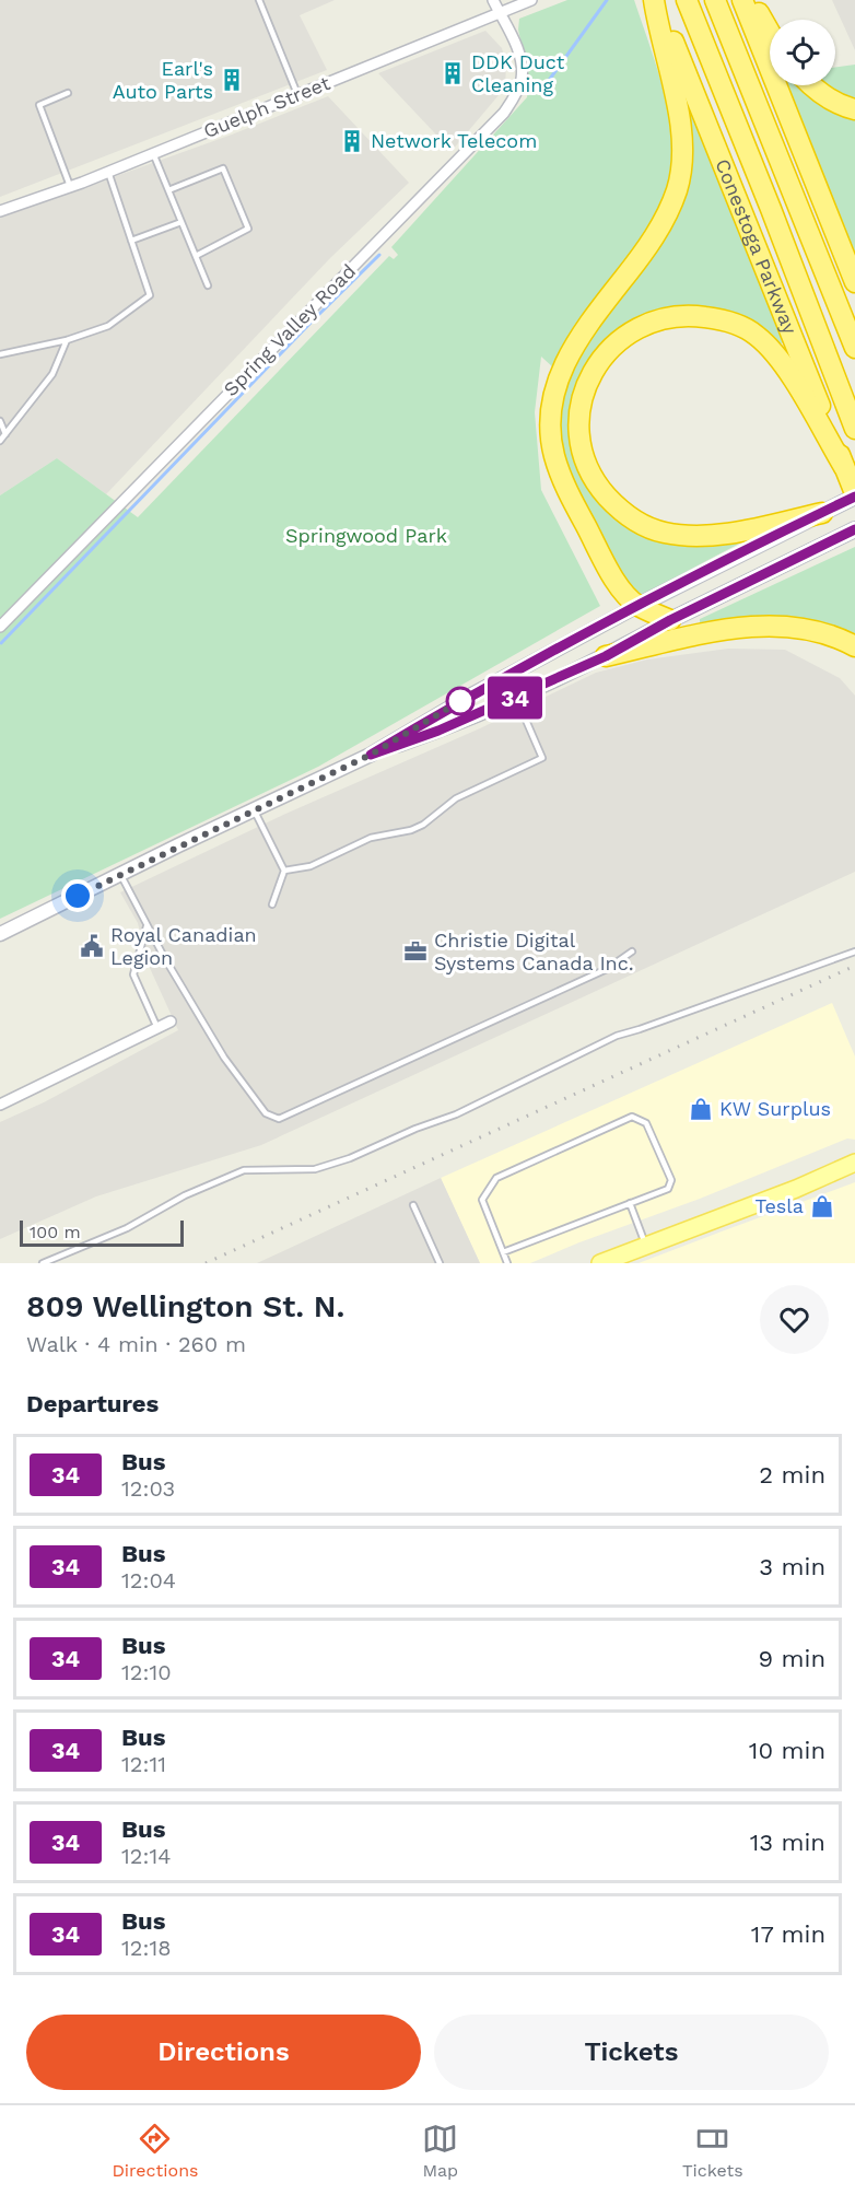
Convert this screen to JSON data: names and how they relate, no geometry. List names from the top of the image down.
{
  "streets": {
    "highway": ["Conestoga Parkway"],
    "street": ["Guelph Street", "Spring Valley Road"]
  },
  "crossings": [
    ["Guelph Street", "Spring Valley Road"]
  ],
  "parks": ["Springwood Park"],
  "places": {
    "building": ["DDK Duct Cleaning", "Earl's Auto Parts", "Network Telecom"],
    "public building": ["Royal Canadian Legion"],
    "office": ["Christie Digital Systems Canada Inc."],
    "shop": ["KW Surplus", "Tesla"]
  },
  "lines": ["bus line 34"],
  "scale_bar": "100 m",
  "page": {
    "on_map": "34",
    "scale": "100 m",
    "heading": [
      ["809 Wellington St. N.", "Walk · 4 min · 260 m"],
      "Departures"
    ],
    "list": [
      {
        "mark": "34",
        "name": "Bus",
        "note": "12:03",
        "value": "2 min"
      },
      {
        "mark": "34",
        "name": "Bus",
        "note": "12:04",
        "value": "3 min"
      },
      {
        "mark": "34",
        "name": "Bus",
        "note": "12:10",
        "value": "9 min"
      },
      {
        "mark": "34",
        "name": "Bus",
        "note": "12:11",
        "value": "10 min"
      },
      {
        "mark": "34",
        "name": "Bus",
        "note": "12:14",
        "value": "13 min"
      },
      {
        "mark": "34",
        "name": "Bus",
        "note": "12:18",
        "value": "17 min"
      }
    ],
    "buttons": ["Directions", "Tickets"],
    "tabs": ["Directions", "Map", "Tickets"]
  }
}
